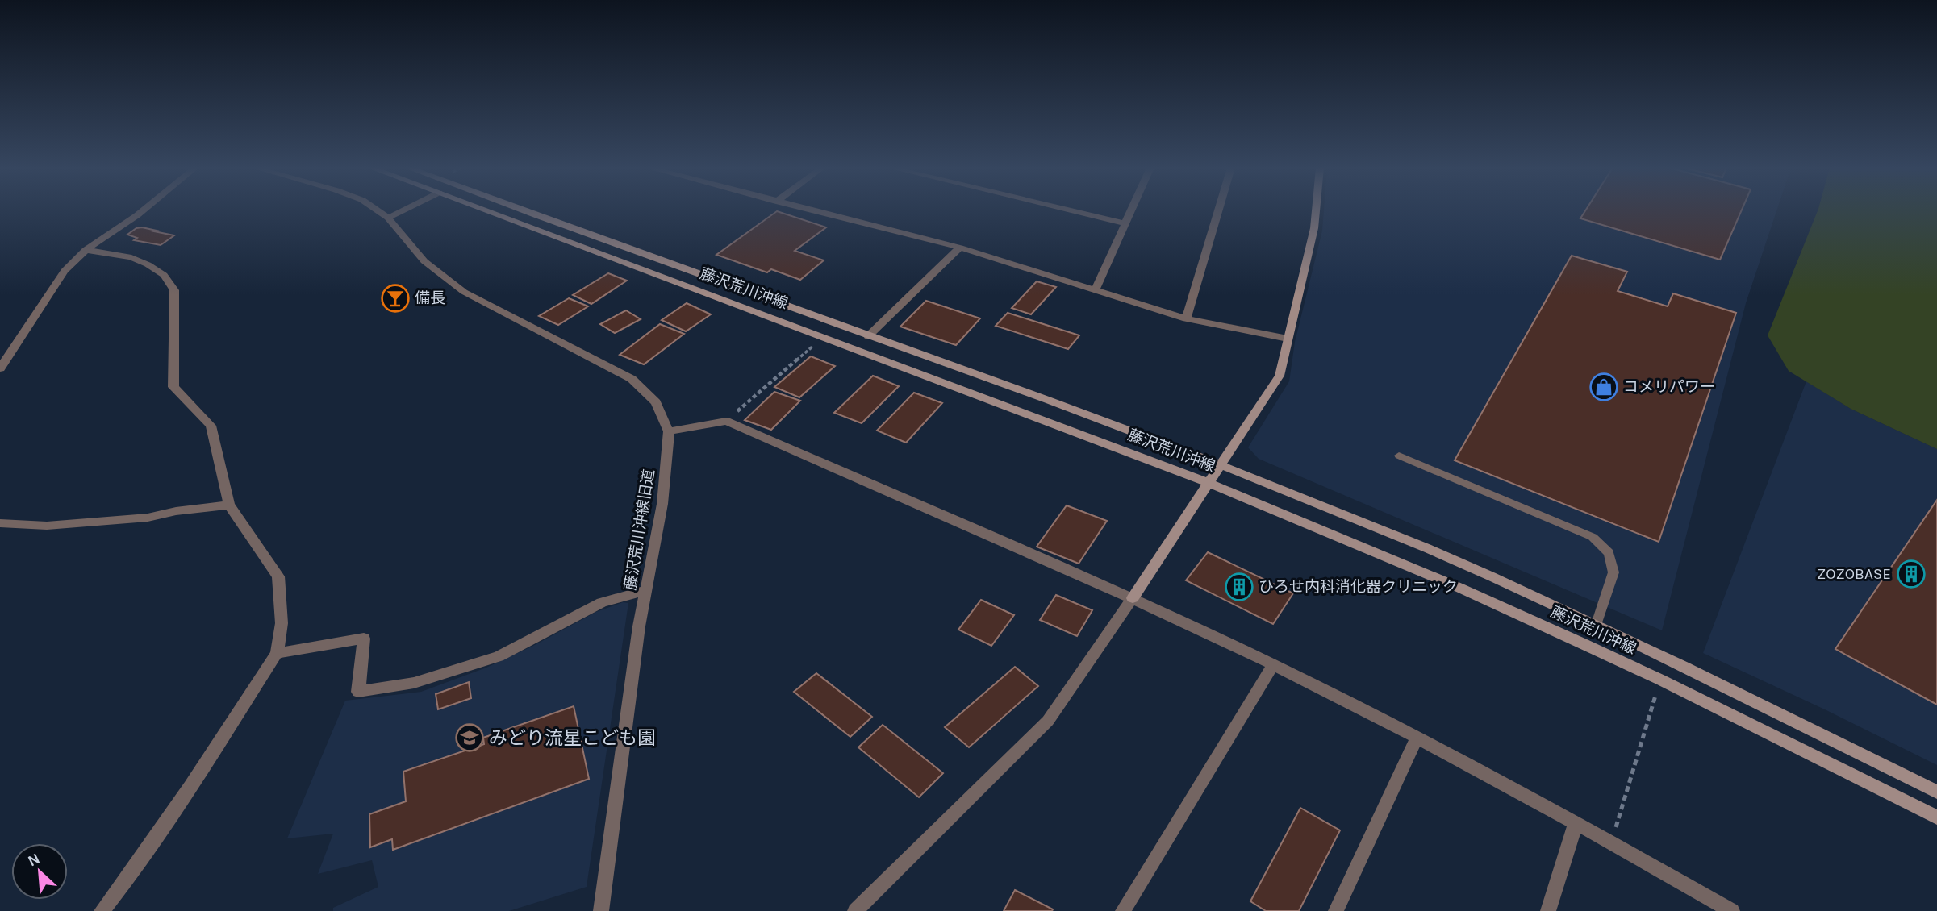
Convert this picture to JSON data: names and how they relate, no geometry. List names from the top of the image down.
{
  "streets": {
    "main road": ["藤沢荒川沖線"],
    "street": ["藤沢荒川沖線旧道"]
  },
  "places": {
    "bar": ["備長"],
    "shop": ["コメリパワー"],
    "building": ["ZOZOBASE", "ひろせ内科消化器クリニック"],
    "school or university": ["みどり流星こども園"]
  },
  "north": "top left"
}
